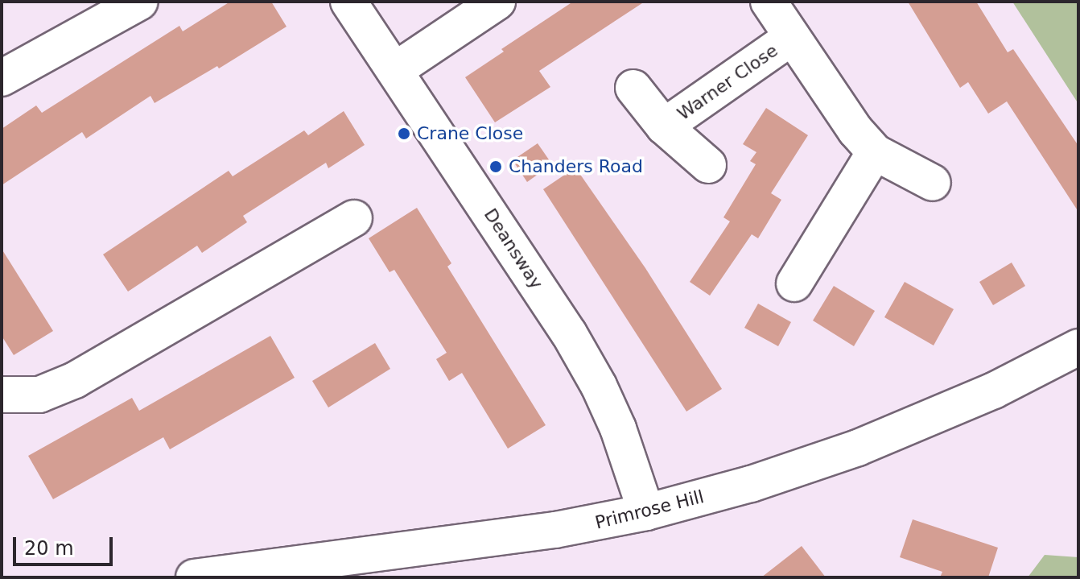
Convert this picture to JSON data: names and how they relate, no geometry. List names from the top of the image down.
{
  "streets": {
    "street": ["Warner Close", "Deansway", "Primrose Hill"]
  },
  "crossings": [
    ["Deansway", "Primrose Hill"]
  ],
  "places": ["Crane Close", "Chanders Road"],
  "scale_bar": "20 m"
}
